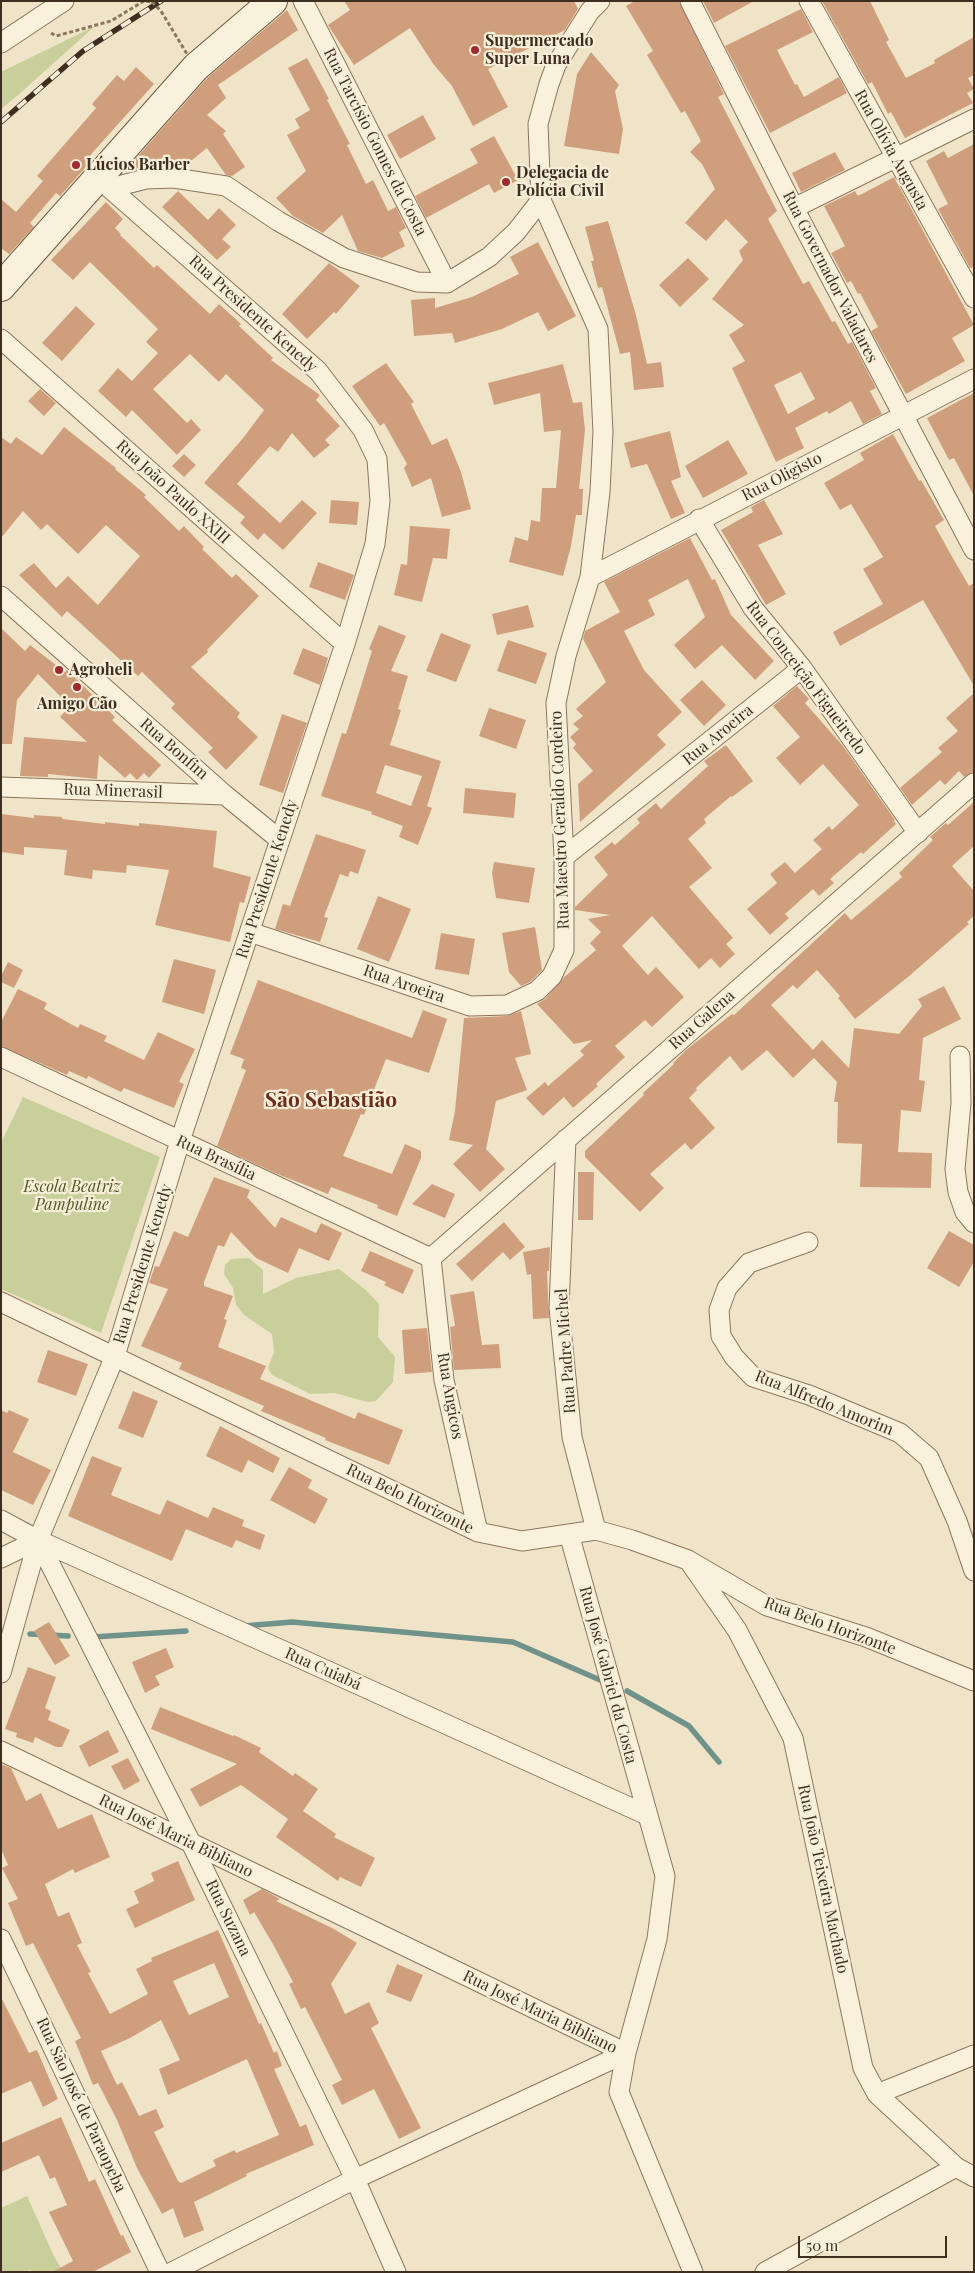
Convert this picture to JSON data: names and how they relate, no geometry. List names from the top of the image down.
{
  "streets": {
    "street": [
      "Rua Tarcísio Gomes da Costa",
      "Rua Olívia Augusta",
      "Rua Governador Valadares",
      "Rua Presidente Kenedy",
      "Rua Oligisto",
      "Rua João Paulo XXIII",
      "Rua Conceição Figueiredo",
      "Rua Aroeira",
      "Rua Bonfim",
      "Rua Minerasil",
      "Rua Maestro Geraldo Cordeiro",
      "Rua Galena",
      "Rua Brasília",
      "Rua Padre Michel",
      "Rua Angicos",
      "Rua Alfredo Amorim",
      "Rua Belo Horizonte",
      "Rua Cuiabá",
      "Rua José Gabriel da Costa",
      "Rua José Maria Bibliano",
      "Rua João Teixeira Machado",
      "Rua Suzana",
      "Rua São José de Paraopeba"
    ]
  },
  "crossings": [
    ["Rua Governador Valadares", "Rua Oligisto"],
    ["Rua Presidente Kenedy", "Rua João Paulo XXIII"],
    ["Rua Presidente Kenedy", "Rua Aroeira"],
    ["Rua Presidente Kenedy", "Rua Bonfim"],
    ["Rua Presidente Kenedy", "Rua Brasília"],
    ["Rua Presidente Kenedy", "Rua Belo Horizonte"],
    ["Rua Presidente Kenedy", "Rua Cuiabá"],
    ["Rua Presidente Kenedy", "Rua Suzana"],
    ["Rua Oligisto", "Rua Conceição Figueiredo"],
    ["Rua Oligisto", "Rua Maestro Geraldo Cordeiro"],
    ["Rua Conceição Figueiredo", "Rua Aroeira"],
    ["Rua Conceição Figueiredo", "Rua Galena"],
    ["Rua Aroeira", "Rua Maestro Geraldo Cordeiro"],
    ["Rua Bonfim", "Rua Minerasil"],
    ["Rua Galena", "Rua Brasília"],
    ["Rua Galena", "Rua Padre Michel"],
    ["Rua Galena", "Rua Angicos"],
    ["Rua Brasília", "Rua Angicos"],
    ["Rua Padre Michel", "Rua Belo Horizonte"],
    ["Rua Angicos", "Rua Belo Horizonte"],
    ["Rua Belo Horizonte", "Rua José Gabriel da Costa"],
    ["Rua Belo Horizonte", "Rua João Teixeira Machado"],
    ["Rua Cuiabá", "Rua José Gabriel da Costa"],
    ["Rua Cuiabá", "Rua Suzana"],
    ["Rua José Gabriel da Costa", "Rua José Maria Bibliano"],
    ["Rua José Maria Bibliano", "Rua Suzana"]
  ],
  "districts": ["São Sebastião"],
  "parks": ["Escola Beatriz Pampuline"],
  "places": [
    "Supermercado Super Luna",
    "Lúcios Barber",
    "Delegacia de Polícia Civil",
    "Agroheli",
    "Amigo Cão"
  ],
  "scale_bar": "50 m"
}
